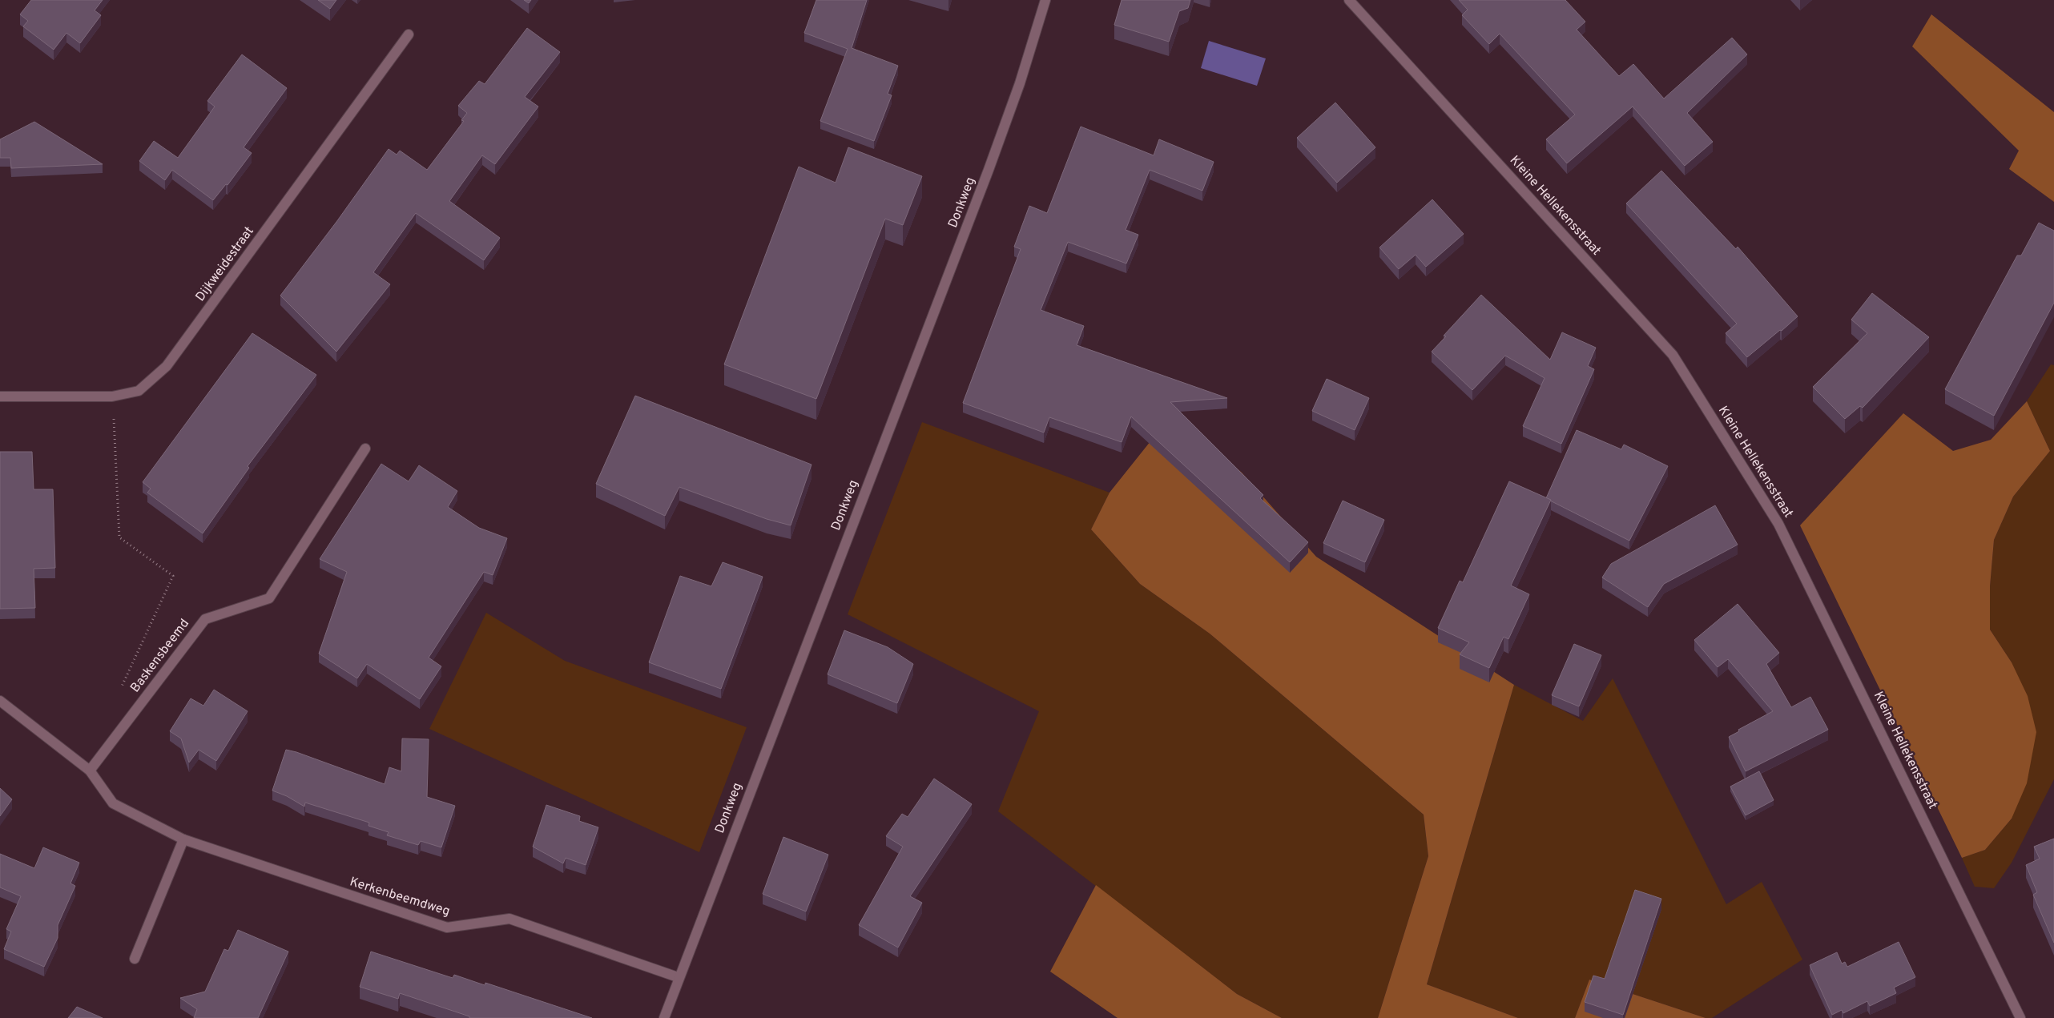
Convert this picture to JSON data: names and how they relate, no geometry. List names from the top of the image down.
{
  "streets": {
    "street": [
      "Donkweg",
      "Kleine Hellekensstraat",
      "Dijkweidestraat",
      "Baskensbeemd",
      "Kerkenbeemdweg"
    ]
  },
  "crossings": [
    ["Donkweg", "Kerkenbeemdweg"],
    ["Baskensbeemd", "Kerkenbeemdweg"]
  ]
}
